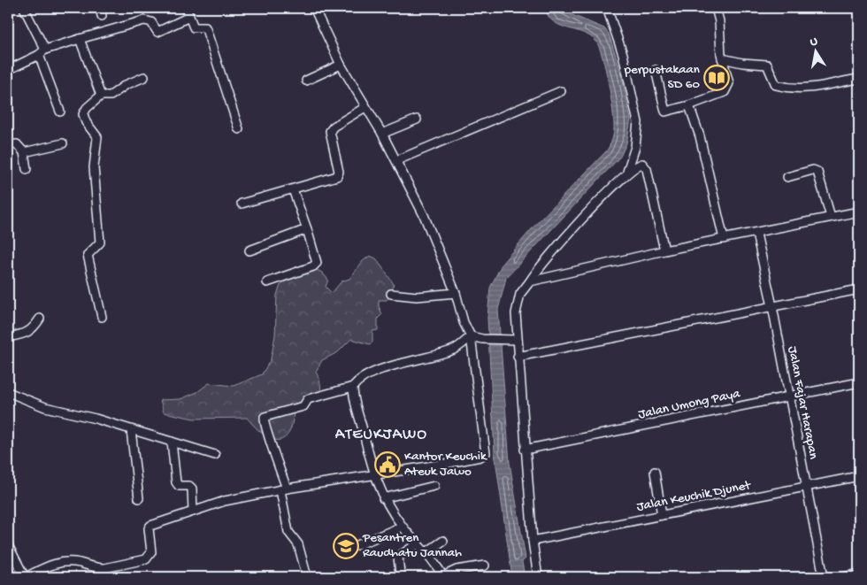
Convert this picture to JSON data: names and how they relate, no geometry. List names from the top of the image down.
{
  "streets": {
    "street": ["Jalan Fajar Harapan", "Jalan Umong Paya", "Jalan Keuchik Djunet"]
  },
  "crossings": [
    ["Jalan Fajar Harapan", "Jalan Umong Paya"],
    ["Jalan Fajar Harapan", "Jalan Keuchik Djunet"]
  ],
  "districts": ["ATEUKJAWO"],
  "places": {
    "library": ["perpustakaan SD 60"],
    "public building": ["Kantor Keuchik Ateuk Jawo"],
    "school or university": ["Pesantren Raudhatu Jannah"]
  },
  "north": "top"
}
